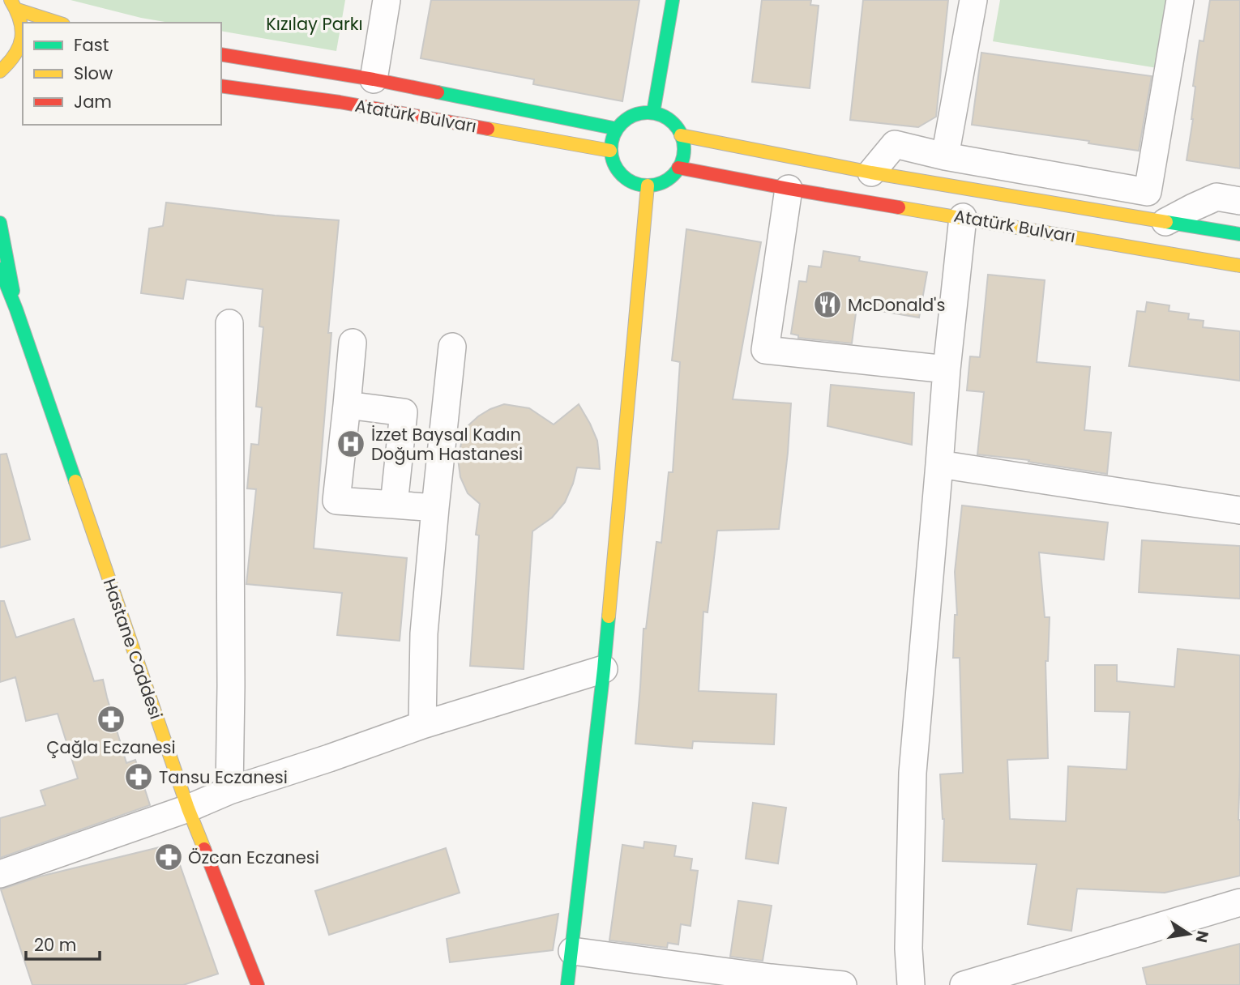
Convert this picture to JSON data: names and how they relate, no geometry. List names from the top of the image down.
{
  "streets": {
    "main road": ["Atatürk Bulvarı", "Hastane Caddesi"]
  },
  "parks": ["Kızılay Parkı"],
  "places": {
    "restaurant": ["McDonald's"],
    "hospital": ["İzzet Baysal Kadın Doğum Hastanesi"],
    "pharmacy": ["Çağla Eczanesi", "Tansu Eczanesi", "Özcan Eczanesi"]
  },
  "legend": ["Fast", "Slow", "Jam"],
  "scale_bar": "20 m",
  "north": "right"
}
